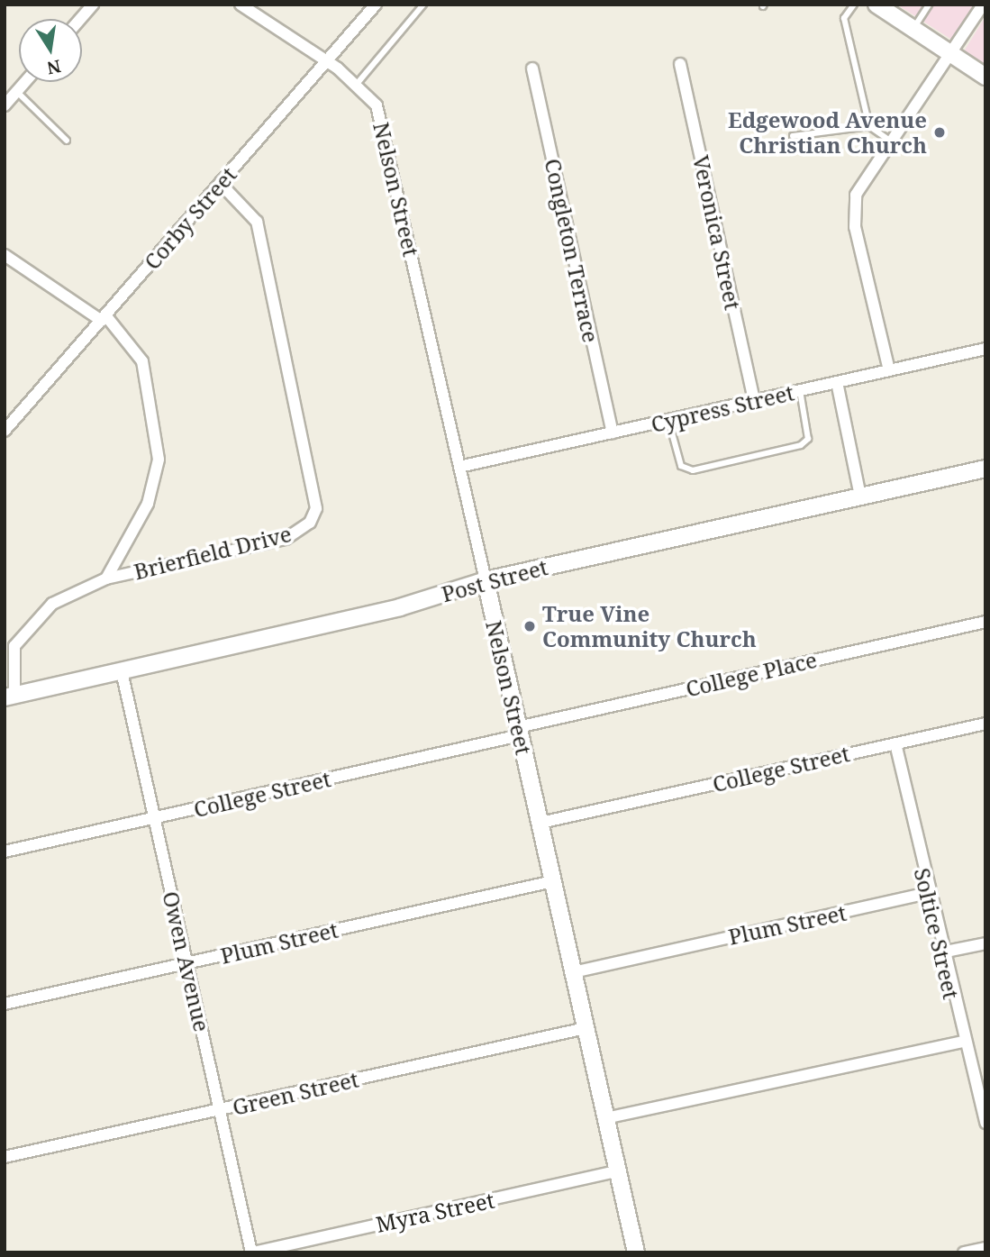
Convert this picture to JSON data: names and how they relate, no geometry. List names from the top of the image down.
{
  "streets": {
    "main road": ["Nelson Street", "Post Street"],
    "street": [
      "Corby Street",
      "Veronica Street",
      "Congleton Terrace",
      "Cypress Street",
      "Brierfield Drive",
      "College Place",
      "College Street",
      "Plum Street",
      "Soltice Street",
      "Owen Avenue",
      "Green Street",
      "Myra Street"
    ]
  },
  "crossings": [
    ["Nelson Street", "Corby Street"],
    ["Nelson Street", "Cypress Street"],
    ["Nelson Street", "Post Street"],
    ["Nelson Street", "College Place"],
    ["Nelson Street", "College Street"],
    ["Nelson Street", "Plum Street"],
    ["Nelson Street", "Green Street"],
    ["Nelson Street", "Myra Street"],
    ["Corby Street", "Brierfield Drive"],
    ["Veronica Street", "Cypress Street"],
    ["Congleton Terrace", "Cypress Street"],
    ["Brierfield Drive", "Post Street"],
    ["Post Street", "Owen Avenue"],
    ["College Place", "College Street"],
    ["College Street", "Soltice Street"],
    ["College Street", "Owen Avenue"],
    ["Plum Street", "Soltice Street"],
    ["Plum Street", "Owen Avenue"],
    ["Owen Avenue", "Green Street"],
    ["Owen Avenue", "Myra Street"]
  ],
  "places": ["Edgewood Avenue Christian Church", "True Vine Community Church"],
  "north": "bottom"
}
